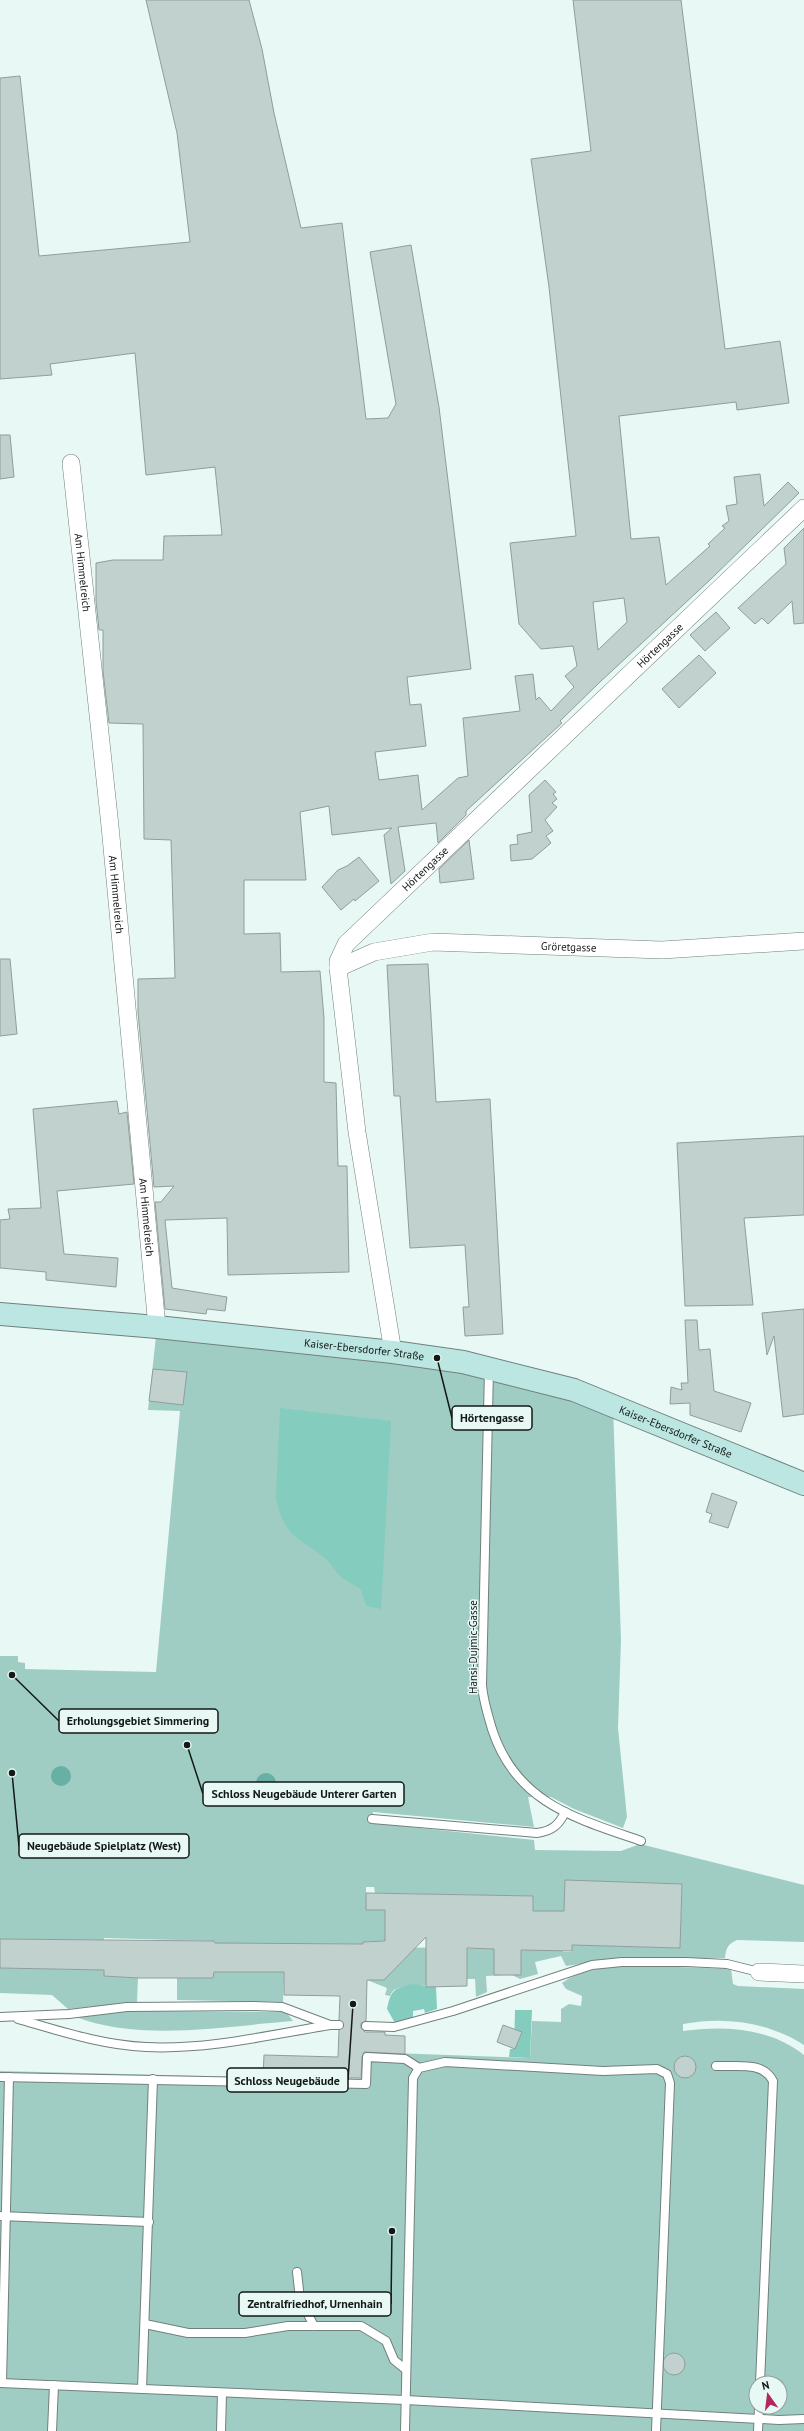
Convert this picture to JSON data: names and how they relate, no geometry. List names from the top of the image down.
{
  "streets": {
    "main road": ["Kaiser-Ebersdorfer Straße"],
    "street": ["Am Himmelreich", "Hörtengasse", "Gröretgasse"],
    "lane": ["Hansi-Dujmic-Gasse"]
  },
  "crossings": [
    ["Am Himmelreich", "Kaiser-Ebersdorfer Straße"],
    ["Hörtengasse", "Gröretgasse"],
    ["Hörtengasse", "Kaiser-Ebersdorfer Straße"],
    ["Kaiser-Ebersdorfer Straße", "Hansi-Dujmic-Gasse"]
  ],
  "places": [
    "Hörtengasse",
    "Erholungsgebiet Simmering",
    "Schloss Neugebäude Unterer Garten",
    "Neugebäude Spielplatz (West)",
    "Schloss Neugebäude",
    "Zentralfriedhof, Urnenhain"
  ],
  "north": "top"
}
